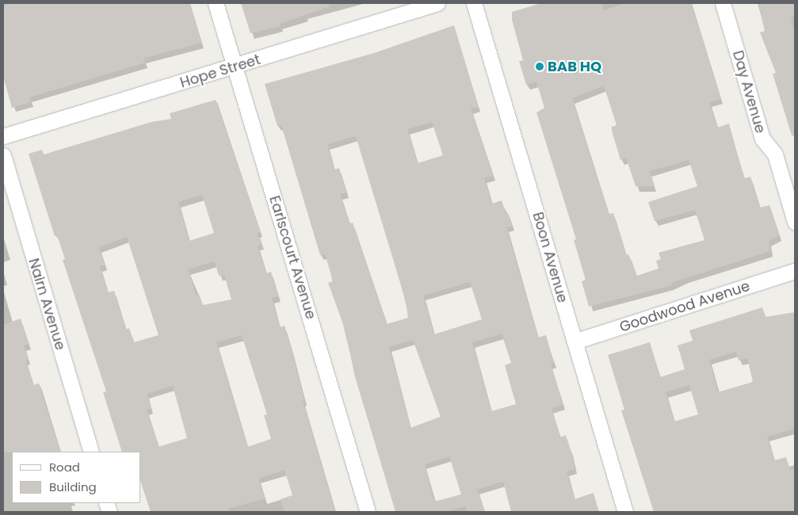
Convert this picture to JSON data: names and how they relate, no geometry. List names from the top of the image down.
{
  "streets": {
    "street": [
      "Hope Street",
      "Day Avenue",
      "Earlscourt Avenue",
      "Boon Avenue",
      "Nairn Avenue",
      "Goodwood Avenue"
    ]
  },
  "crossings": [
    ["Hope Street", "Earlscourt Avenue"],
    ["Boon Avenue", "Goodwood Avenue"]
  ],
  "places": ["BAB HQ"],
  "legend": ["Road", "Building"]
}
